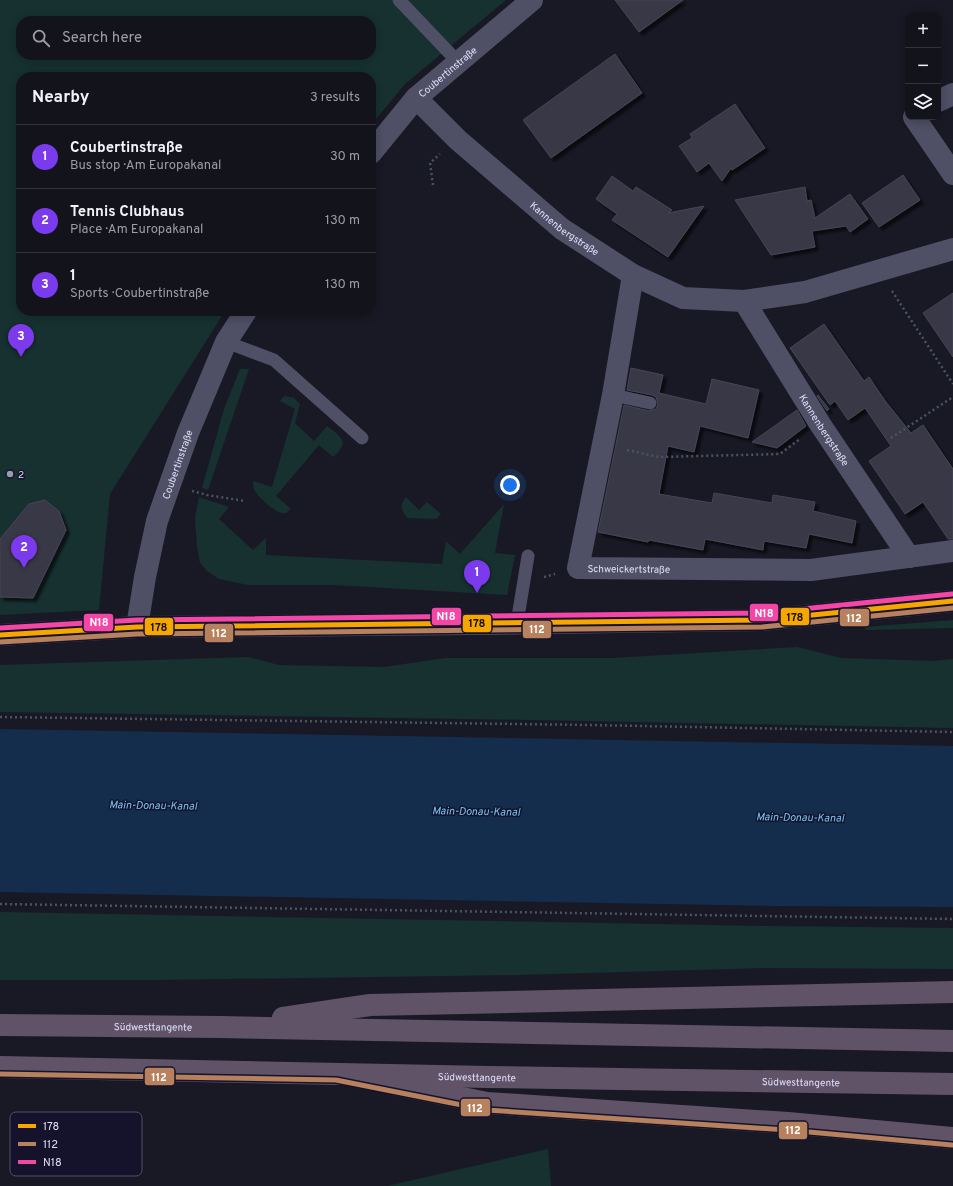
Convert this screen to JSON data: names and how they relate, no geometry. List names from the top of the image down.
{
  "streets": {
    "highway": ["Südwesttangente"],
    "street": ["Coubertinstraße", "Kannenbergstraße", "Schweickertstraße"]
  },
  "crossings": [
    ["Coubertinstraße", "Kannenbergstraße"],
    ["Kannenbergstraße", "Schweickertstraße"]
  ],
  "water": ["Main-Donau-Kanal"],
  "places": ["2"],
  "lines": ["transit line N18", "transit line 178", "transit line 112"],
  "legend": ["178", "112", "N18"],
  "page": {
    "map_buttons": ["+", "−"],
    "search": "Search here",
    "heading": ["Nearby", "3 results"],
    "list": [
      {
        "mark": "1",
        "name": "Coubertinstraße",
        "note": "Bus stop · Am Europakanal",
        "value": "30 m"
      },
      {
        "mark": "2",
        "name": "Tennis Clubhaus",
        "note": "Place · Am Europakanal",
        "value": "130 m"
      },
      {
        "mark": "3",
        "name": "1",
        "note": "Sports · Coubertinstraße",
        "value": "130 m"
      }
    ],
    "pins": ["3", "2", "1"]
  }
}
